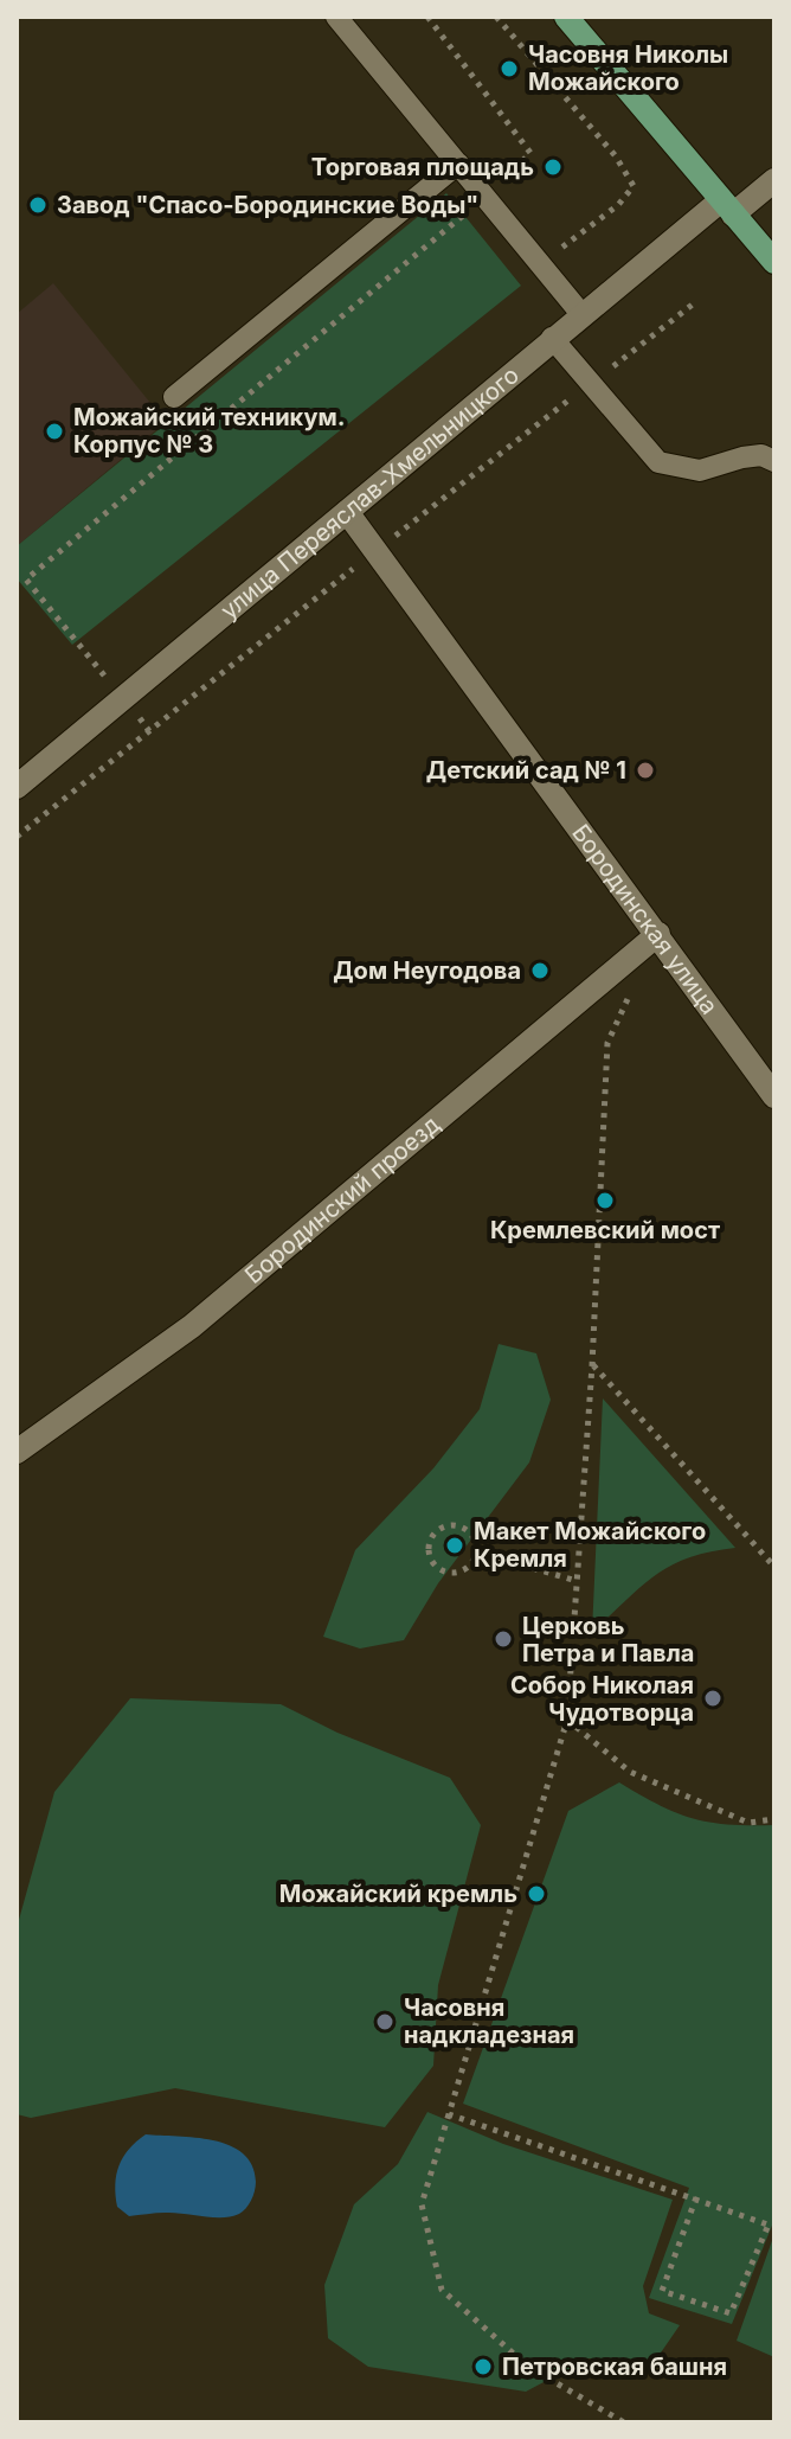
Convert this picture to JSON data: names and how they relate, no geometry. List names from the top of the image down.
{
  "streets": {
    "street": ["улица Переяслав-Хмельницкого", "Бородинская улица", "Бородинский проезд"]
  },
  "crossings": [
    ["улица Переяслав-Хмельницкого", "Бородинская улица"],
    ["Бородинская улица", "Бородинский проезд"]
  ],
  "places": [
    "Часовня Николы Можайского",
    "Торговая площадь",
    "Завод \"Спасо-Бородинские Воды\"",
    "Можайский техникум. Корпус № 3",
    "Детский сад № 1",
    "Дом Неугодова",
    "Кремлевский мост",
    "Макет Можайского Кремля",
    "Церковь Петра и Павла",
    "Собор Николая Чудотворца",
    "Можайский кремль",
    "Часовня надкладезная",
    "Петровская башня"
  ]
}
